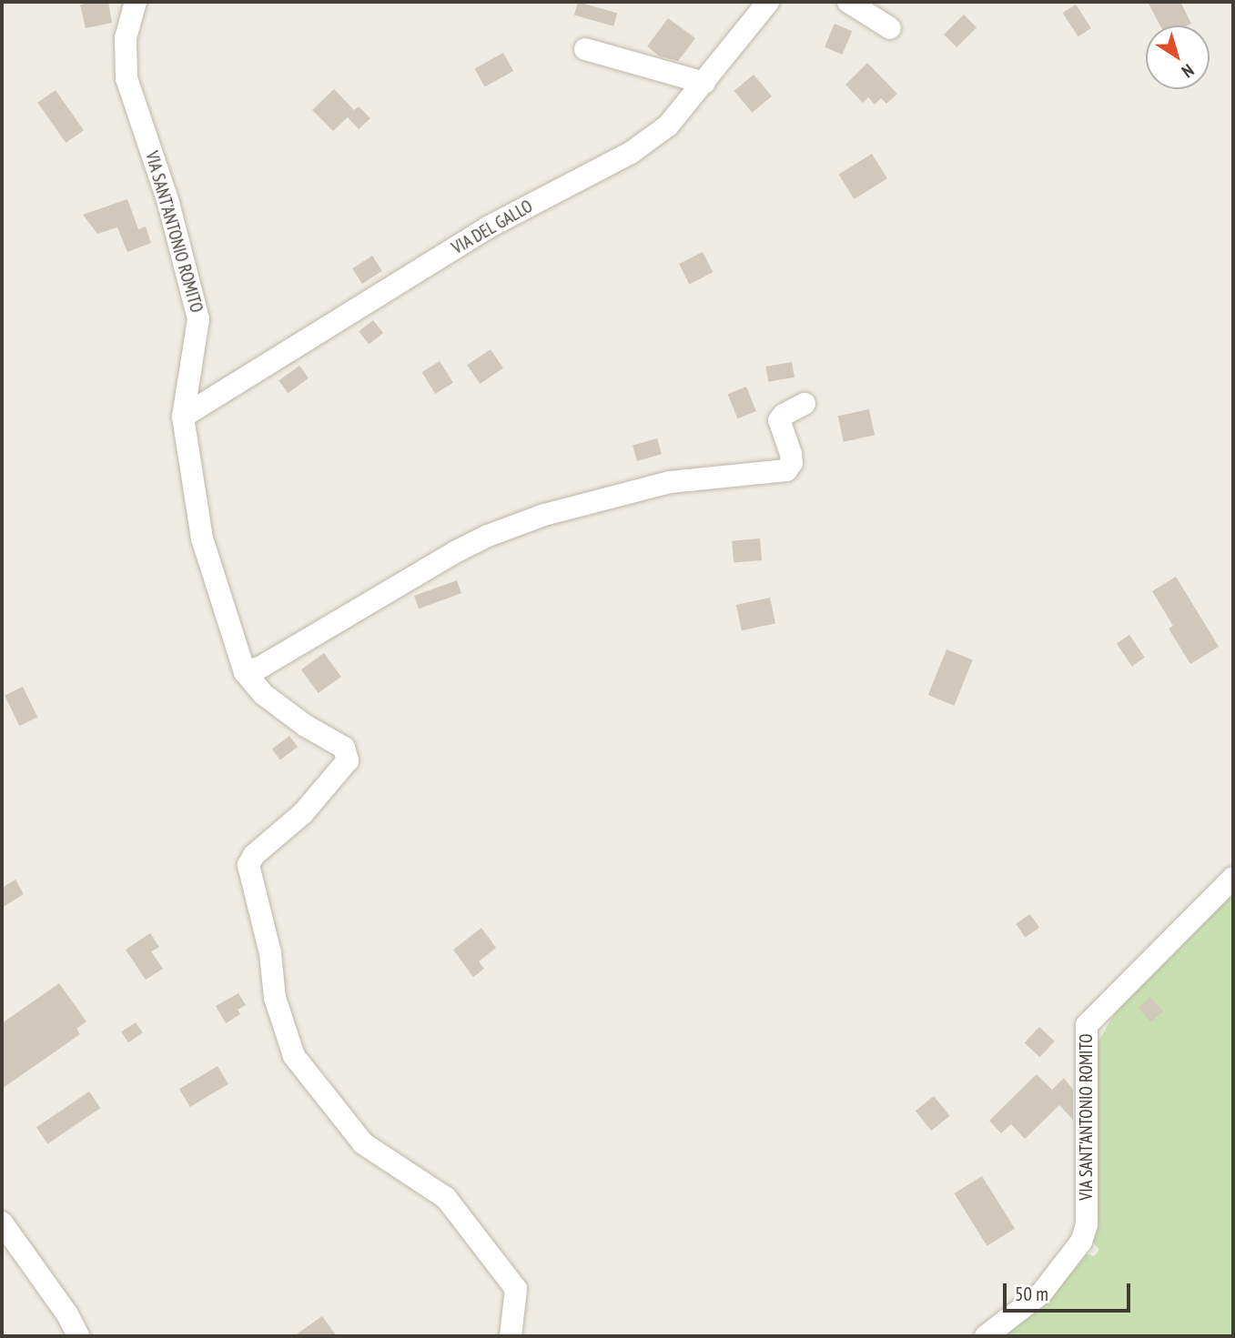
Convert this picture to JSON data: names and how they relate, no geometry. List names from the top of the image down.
{
  "streets": {
    "street": ["VIA DEL GALLO", "VIA SANT'ANTONIO ROMITO"]
  },
  "crossings": [
    ["VIA DEL GALLO", "VIA SANT'ANTONIO ROMITO"]
  ],
  "scale_bar": "50 m",
  "north": "bottom right"
}
